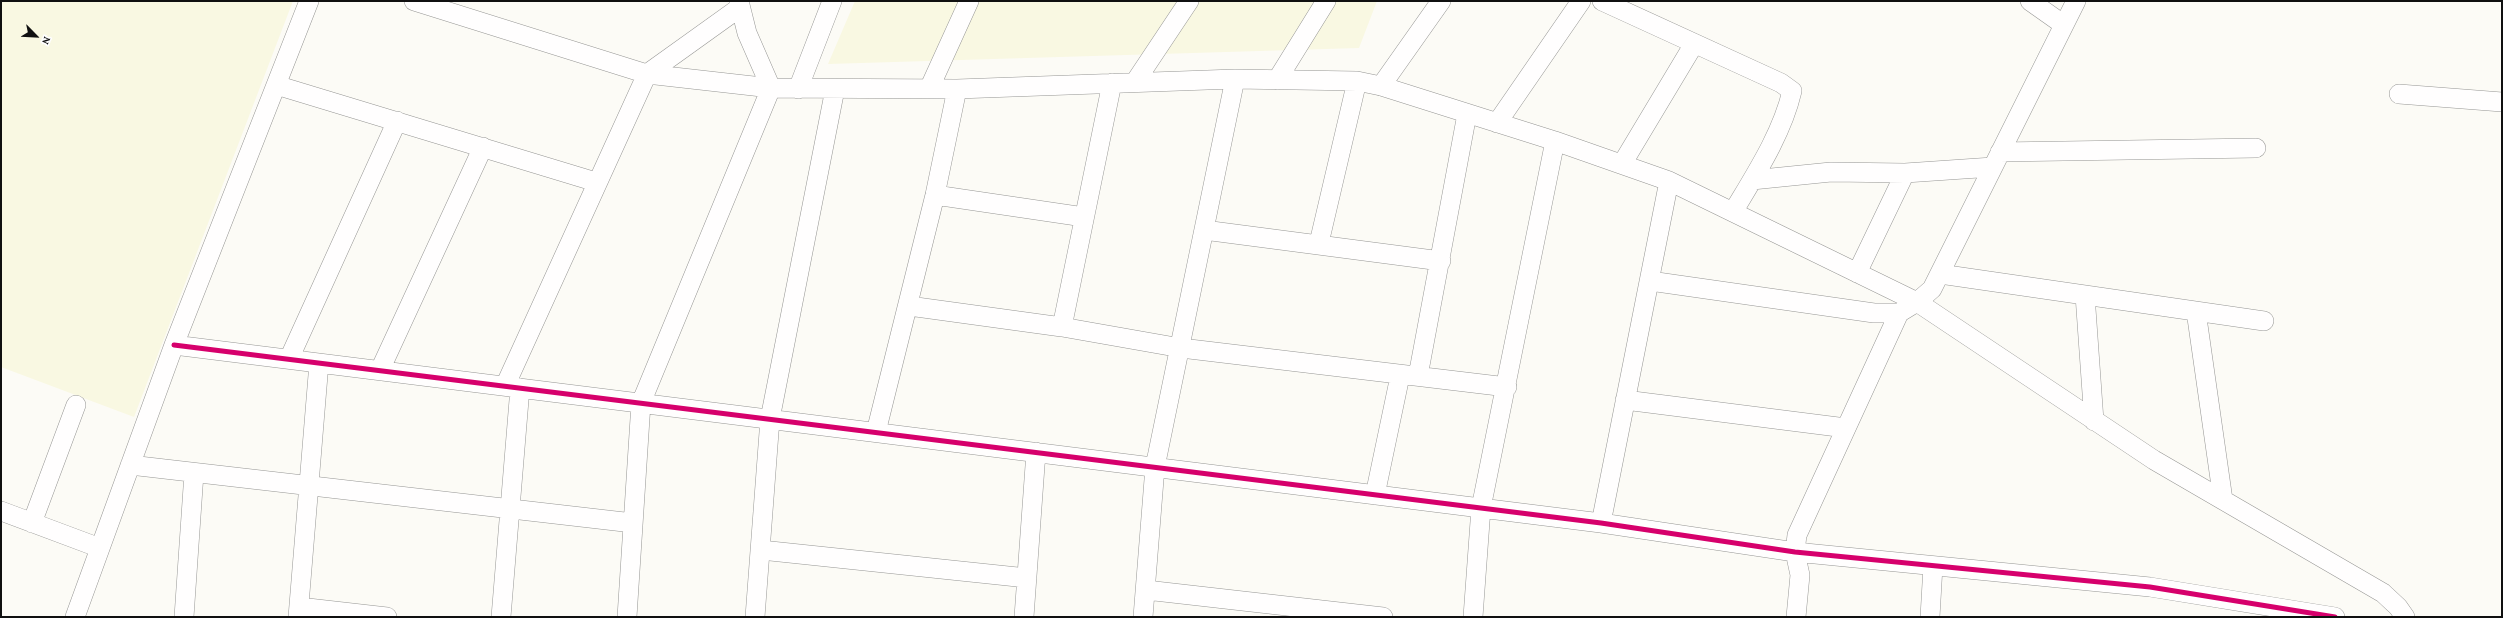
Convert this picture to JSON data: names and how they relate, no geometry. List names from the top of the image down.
{
  "north": "bottom right"
}
